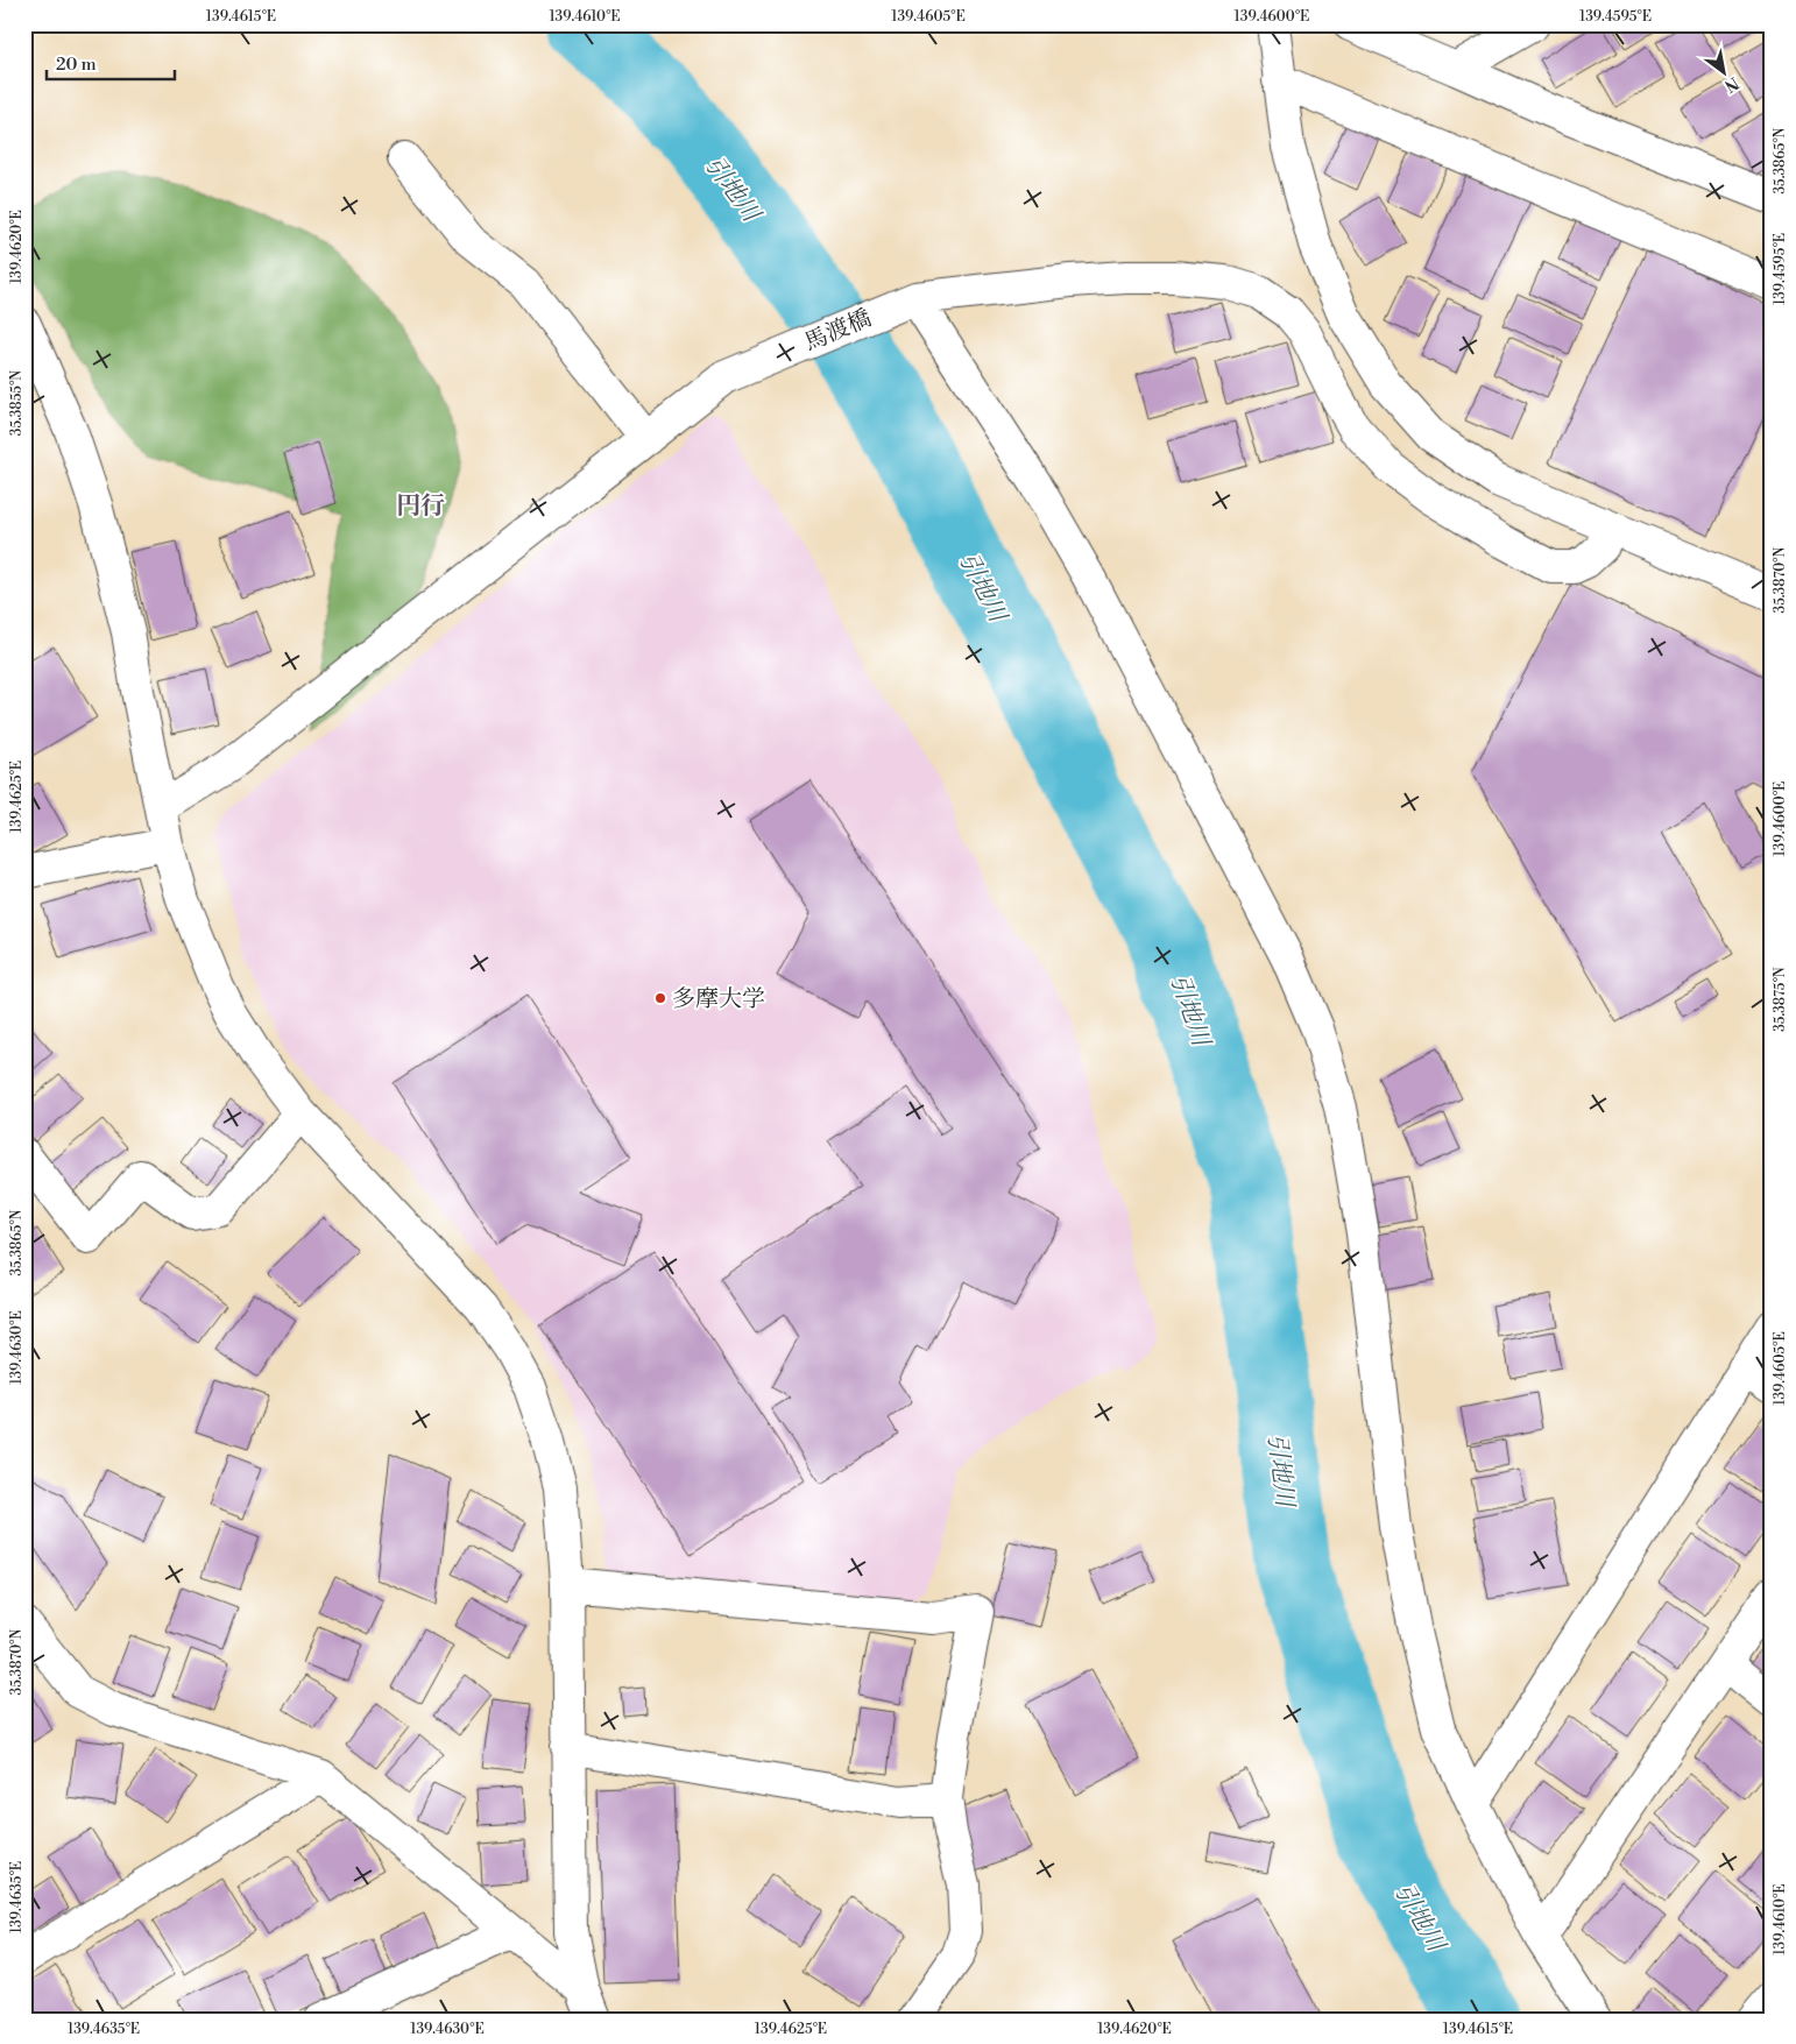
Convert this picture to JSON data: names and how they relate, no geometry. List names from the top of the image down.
{
  "streets": {
    "street": ["馬渡橋"]
  },
  "districts": ["円行"],
  "water": ["引地川"],
  "places": ["多摩大学"],
  "scale_bar": "20 m",
  "north": "bottom right",
  "coordinates": [
    "139.4615°E",
    "139.4610°E",
    "139.4605°E",
    "139.4600°E",
    "139.4595°E",
    "35.3865°N",
    "139.4620°E",
    "35.3855°N",
    "35.3870°N",
    "139.4625°E",
    "35.3875°N",
    "139.4630°E",
    "139.4635°E"
  ]
}
